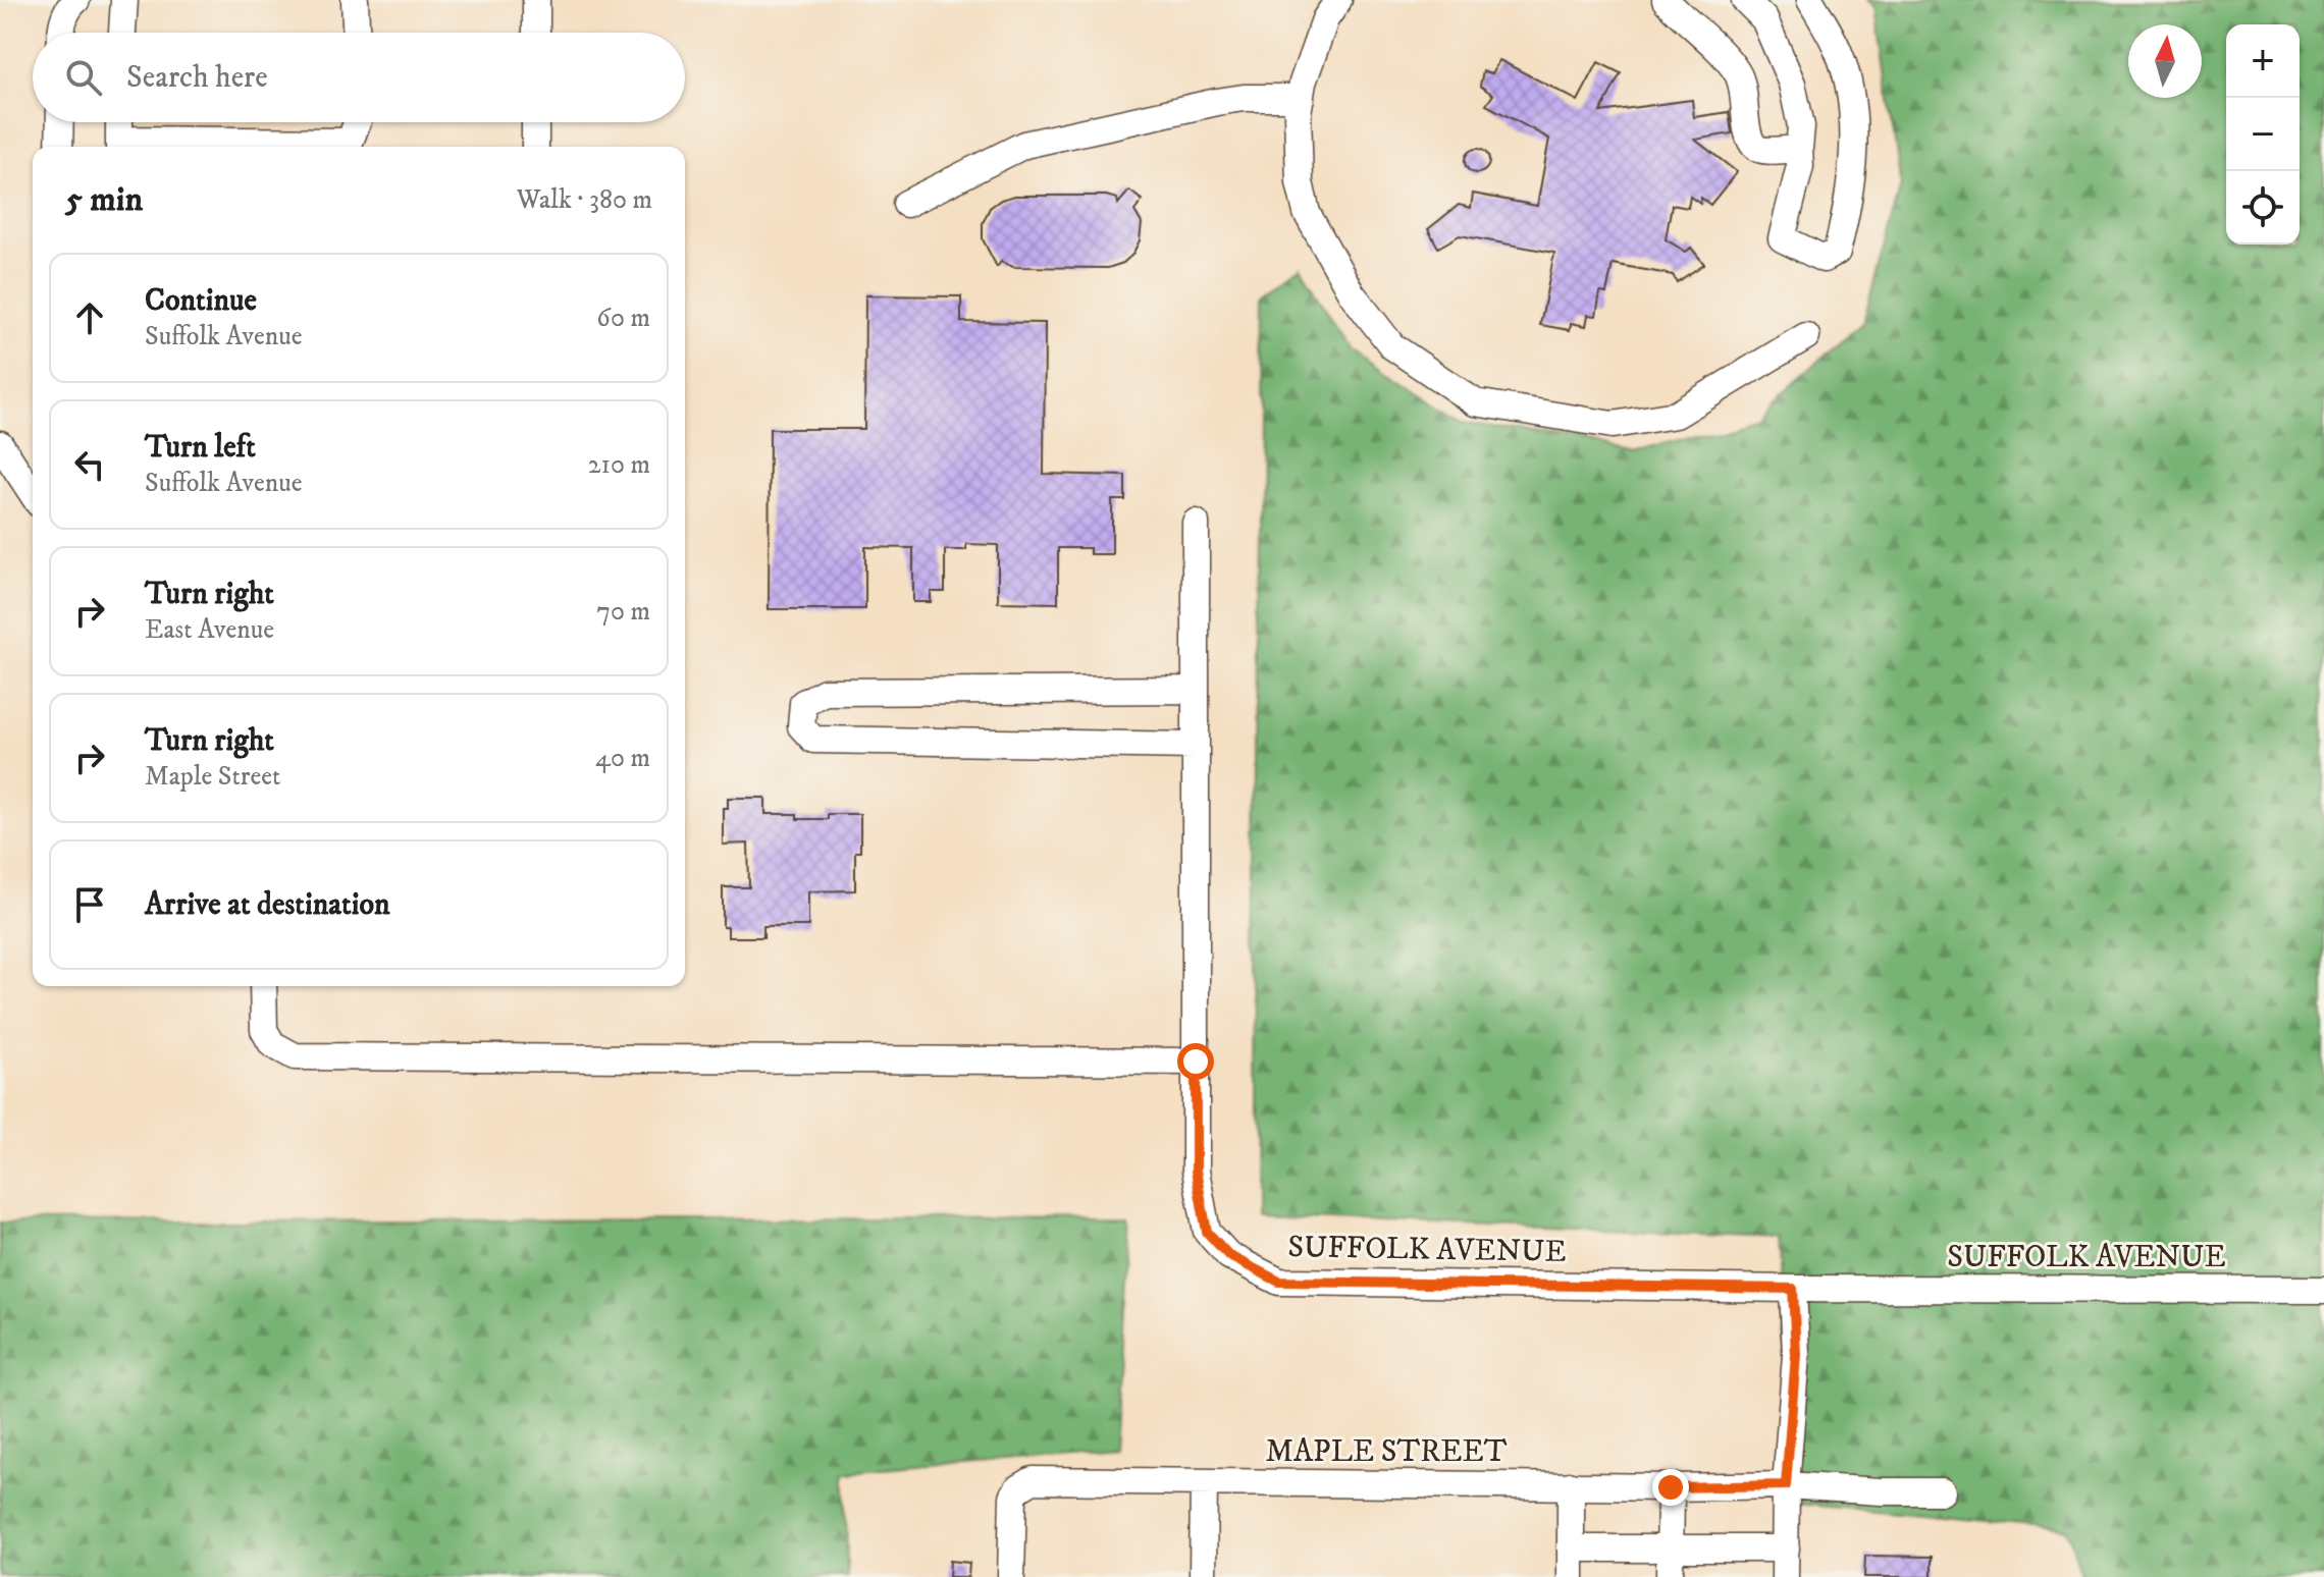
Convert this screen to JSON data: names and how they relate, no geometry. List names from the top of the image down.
{
  "streets": {
    "street": ["SUFFOLK AVENUE", "MAPLE STREET"]
  },
  "north": "top",
  "page": {
    "map_buttons": ["+", "−"],
    "search": "Search here",
    "heading": ["5 min", "Walk · 380 m"],
    "list": [
      ["Continue", "Suffolk Avenue", "60 m"],
      ["Turn left", "Suffolk Avenue", "210 m"],
      ["Turn right", "East Avenue", "70 m"],
      ["Turn right", "Maple Street", "40 m"],
      "Arrive at destination"
    ]
  }
}
